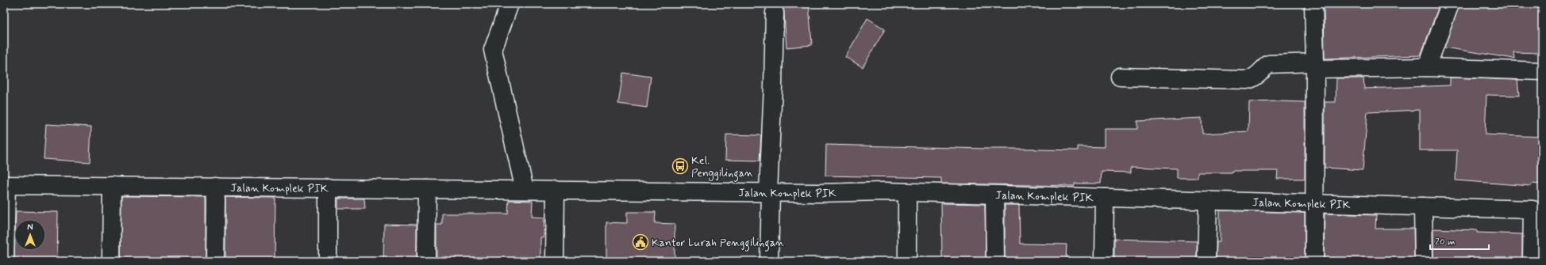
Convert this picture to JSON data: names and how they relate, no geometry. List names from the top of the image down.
{
  "streets": {
    "street": ["Jalan Komplek PIK"]
  },
  "places": {
    "bus stop": ["Kel. Penggilingan"],
    "public building": ["Kantor Lurah Penggilingan"]
  },
  "scale_bar": "20 m",
  "north": "top"
}
